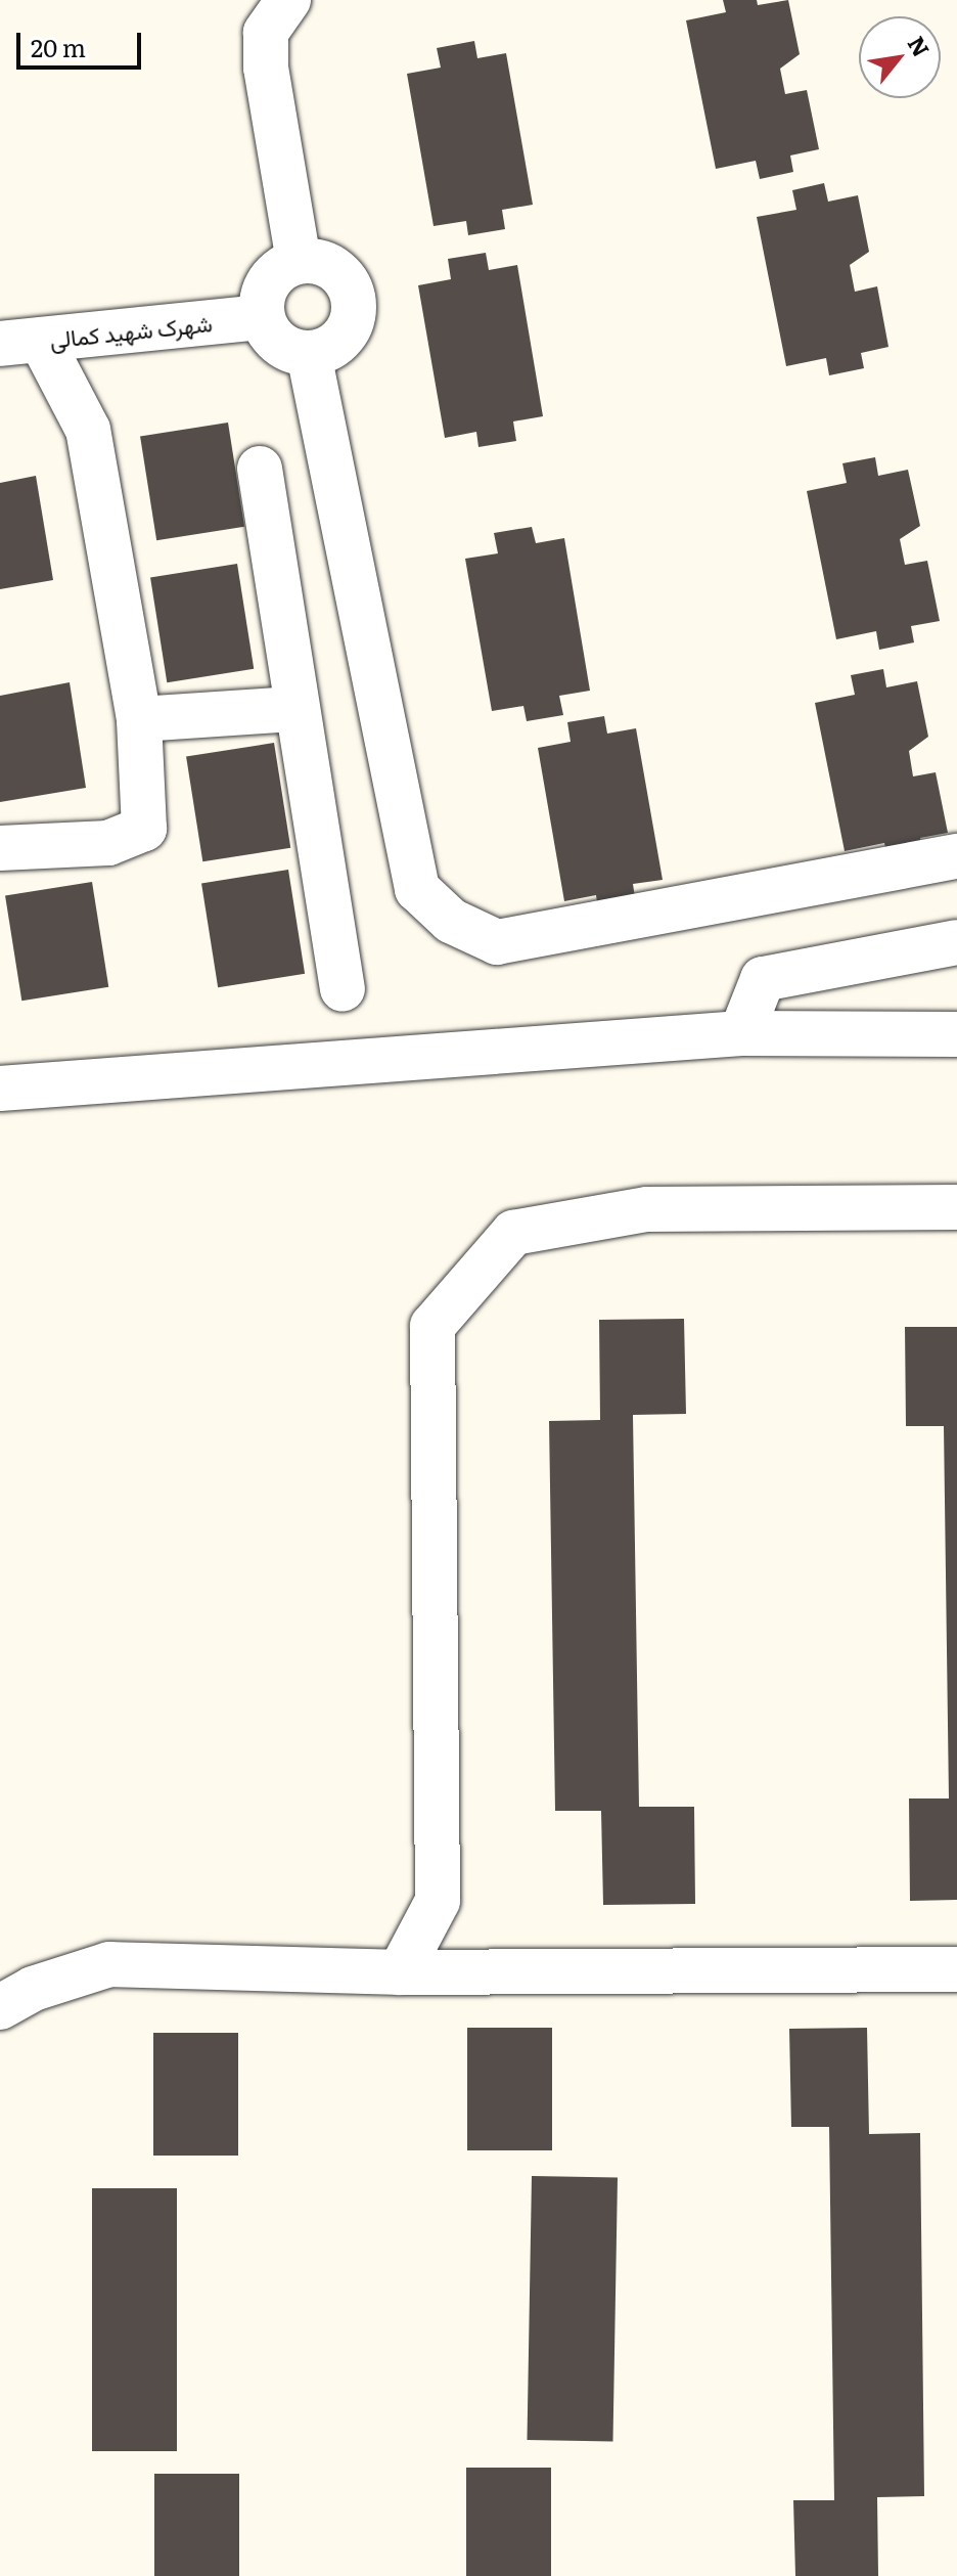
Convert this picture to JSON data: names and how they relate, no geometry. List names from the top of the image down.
{
  "streets": {
    "street": ["شهرک شهید کمالی"]
  },
  "scale_bar": "20 m",
  "north": "top right"
}
